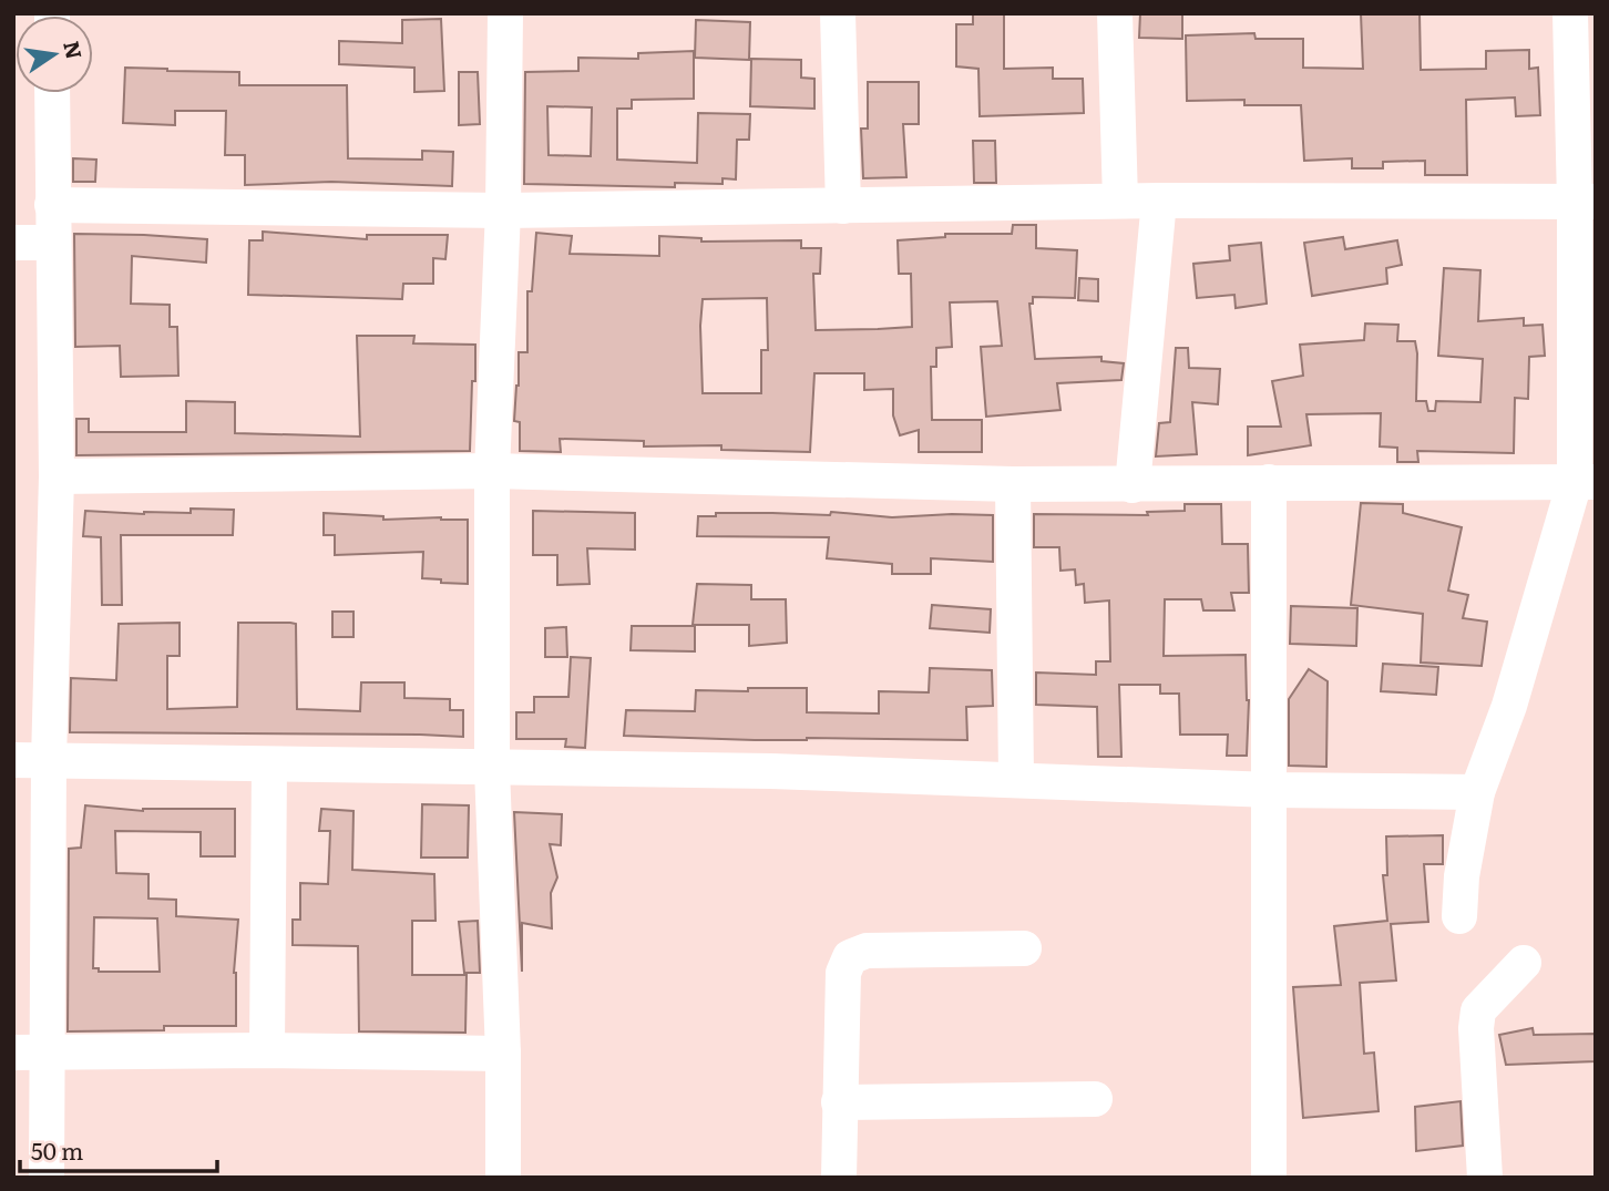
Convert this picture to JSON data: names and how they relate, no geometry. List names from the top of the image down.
{
  "scale_bar": "50 m",
  "north": "right"
}
